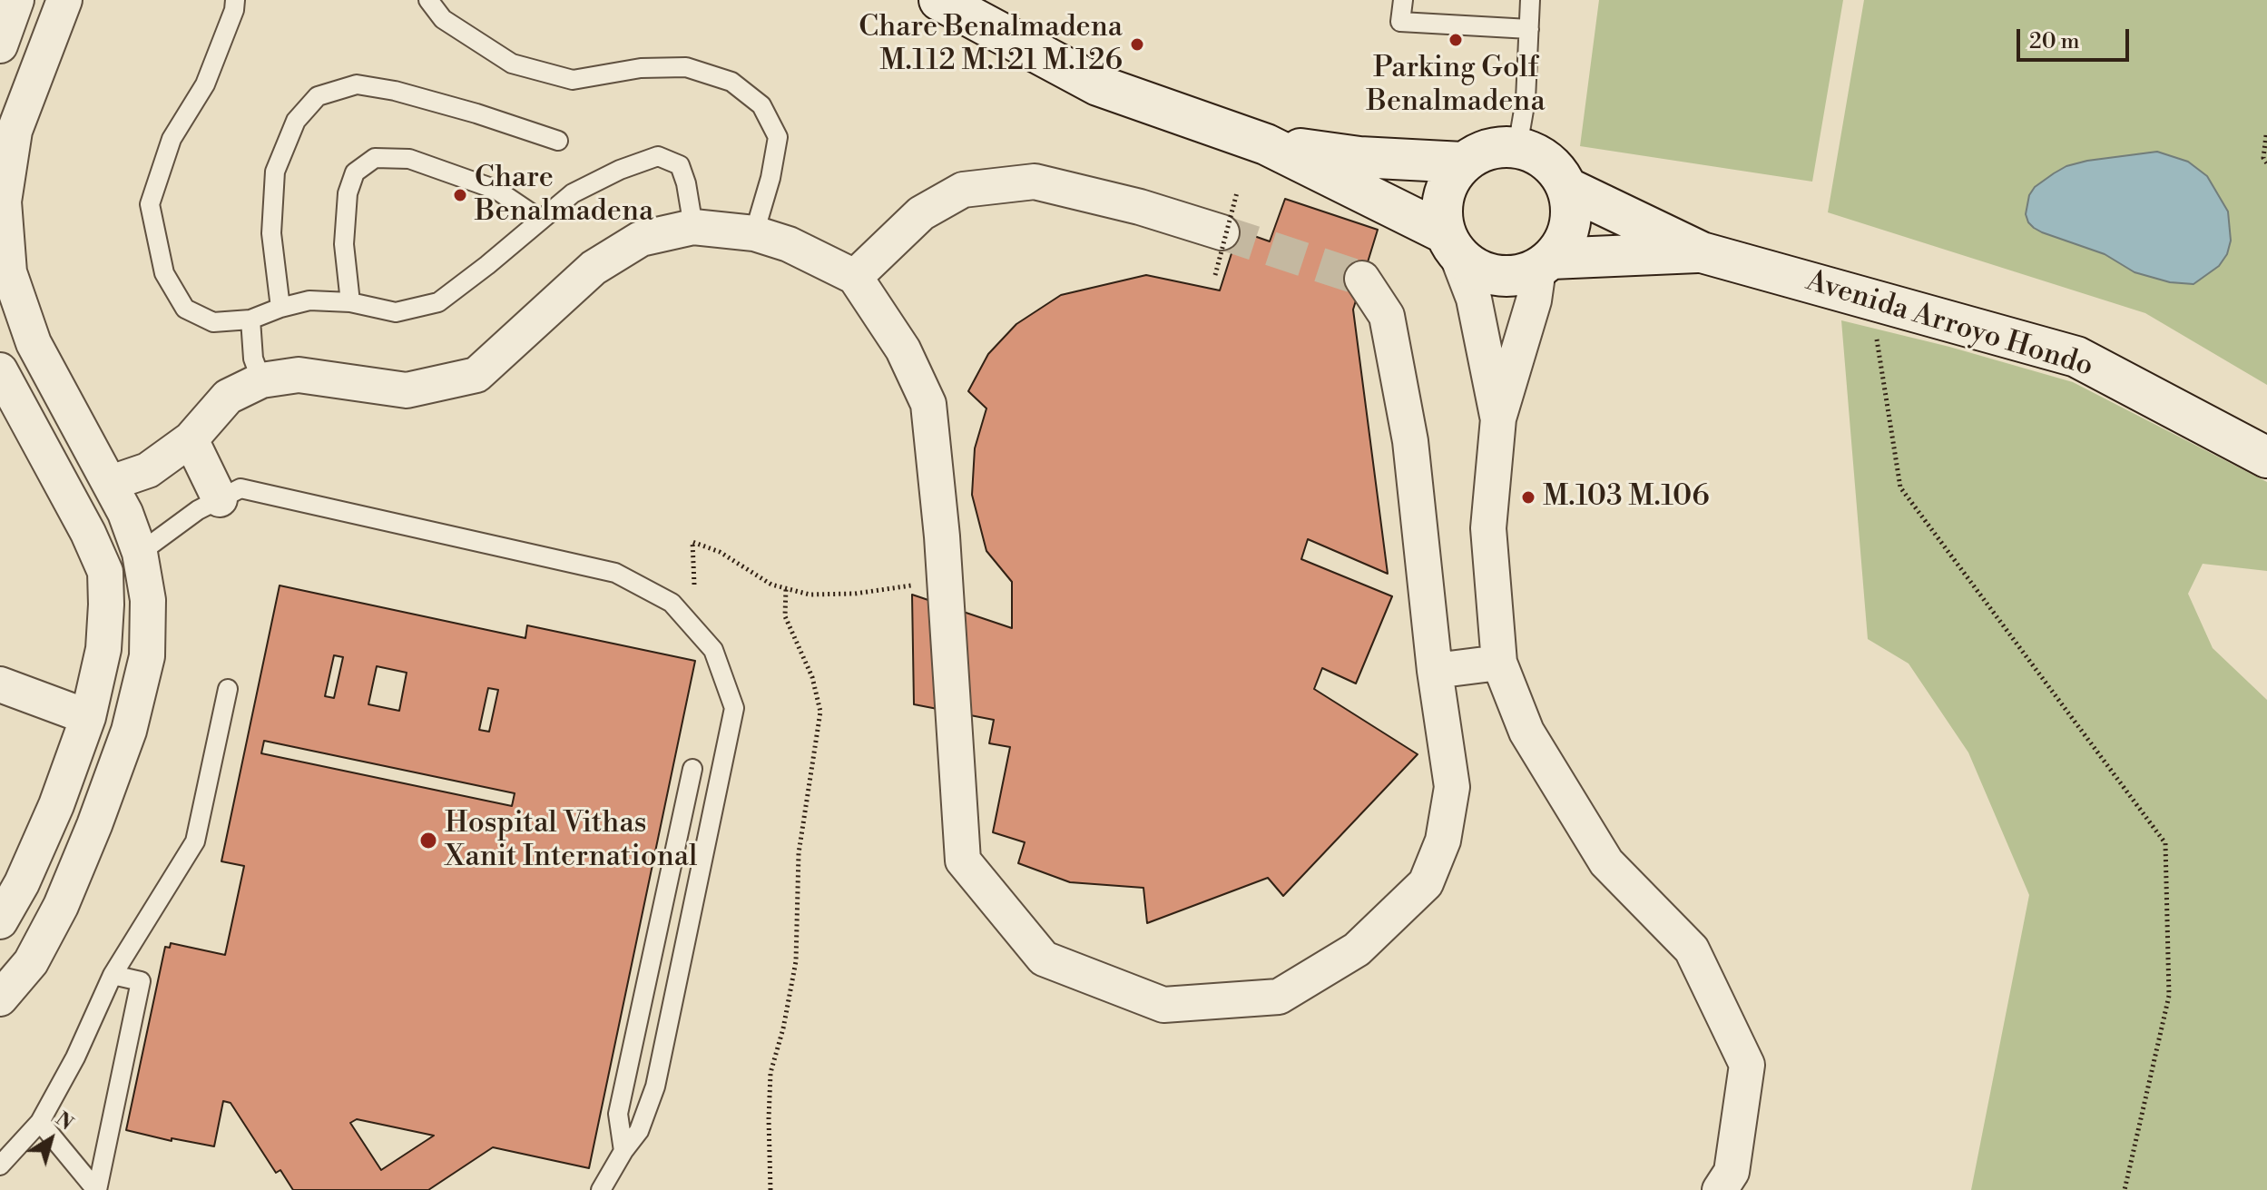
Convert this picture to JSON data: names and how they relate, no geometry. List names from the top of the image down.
{
  "streets": {
    "main road": ["Avenida Arroyo Hondo"]
  },
  "places": [
    "Parking Golf Benalmadena",
    "Chare Benalmadena M.112 M.121 M.126",
    "Chare Benalmadena",
    "M.103 M.106",
    "Hospital Vithas Xanit International"
  ],
  "scale_bar": "20 m",
  "north": "top right"
}
